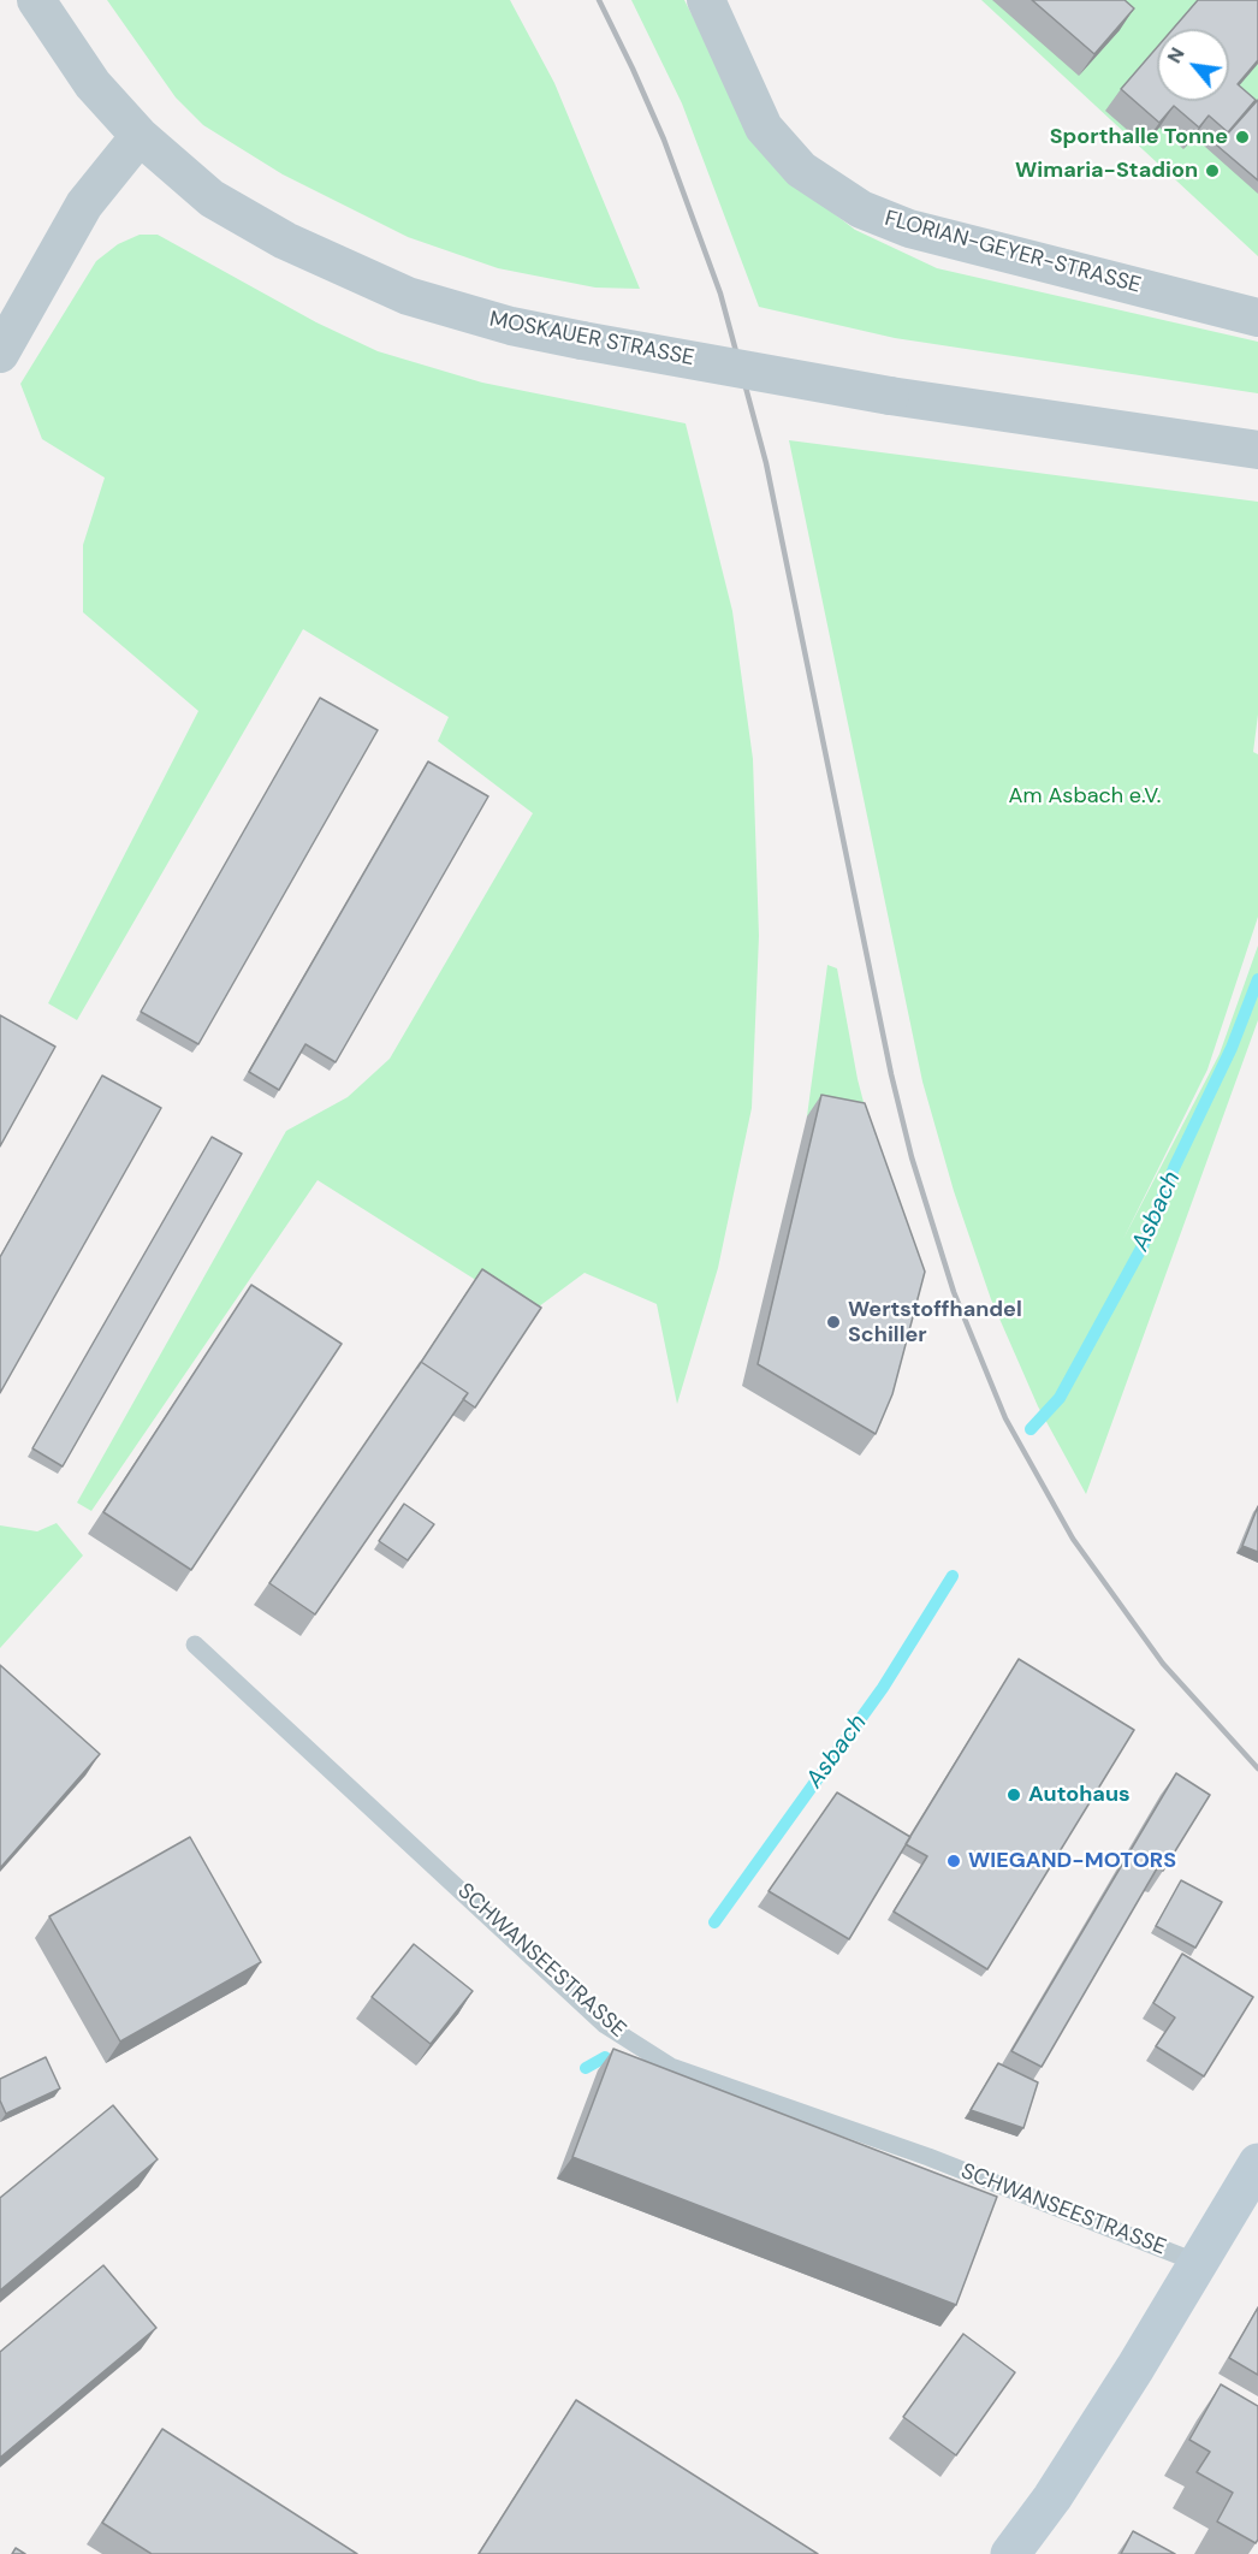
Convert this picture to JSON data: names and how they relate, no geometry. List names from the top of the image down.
{
  "streets": {
    "street": ["FLORIAN-GEYER-STRASSE", "MOSKAUER STRASSE"],
    "lane": ["SCHWANSEESTRASSE"]
  },
  "water": ["Asbach"],
  "parks": ["Am Asbach e.V."],
  "places": [
    "Sporthalle Tonne",
    "Wimaria-Stadion",
    "Wertstoffhandel Schiller",
    "Autohaus",
    "WIEGAND-MOTORS"
  ],
  "north": "top left"
}
